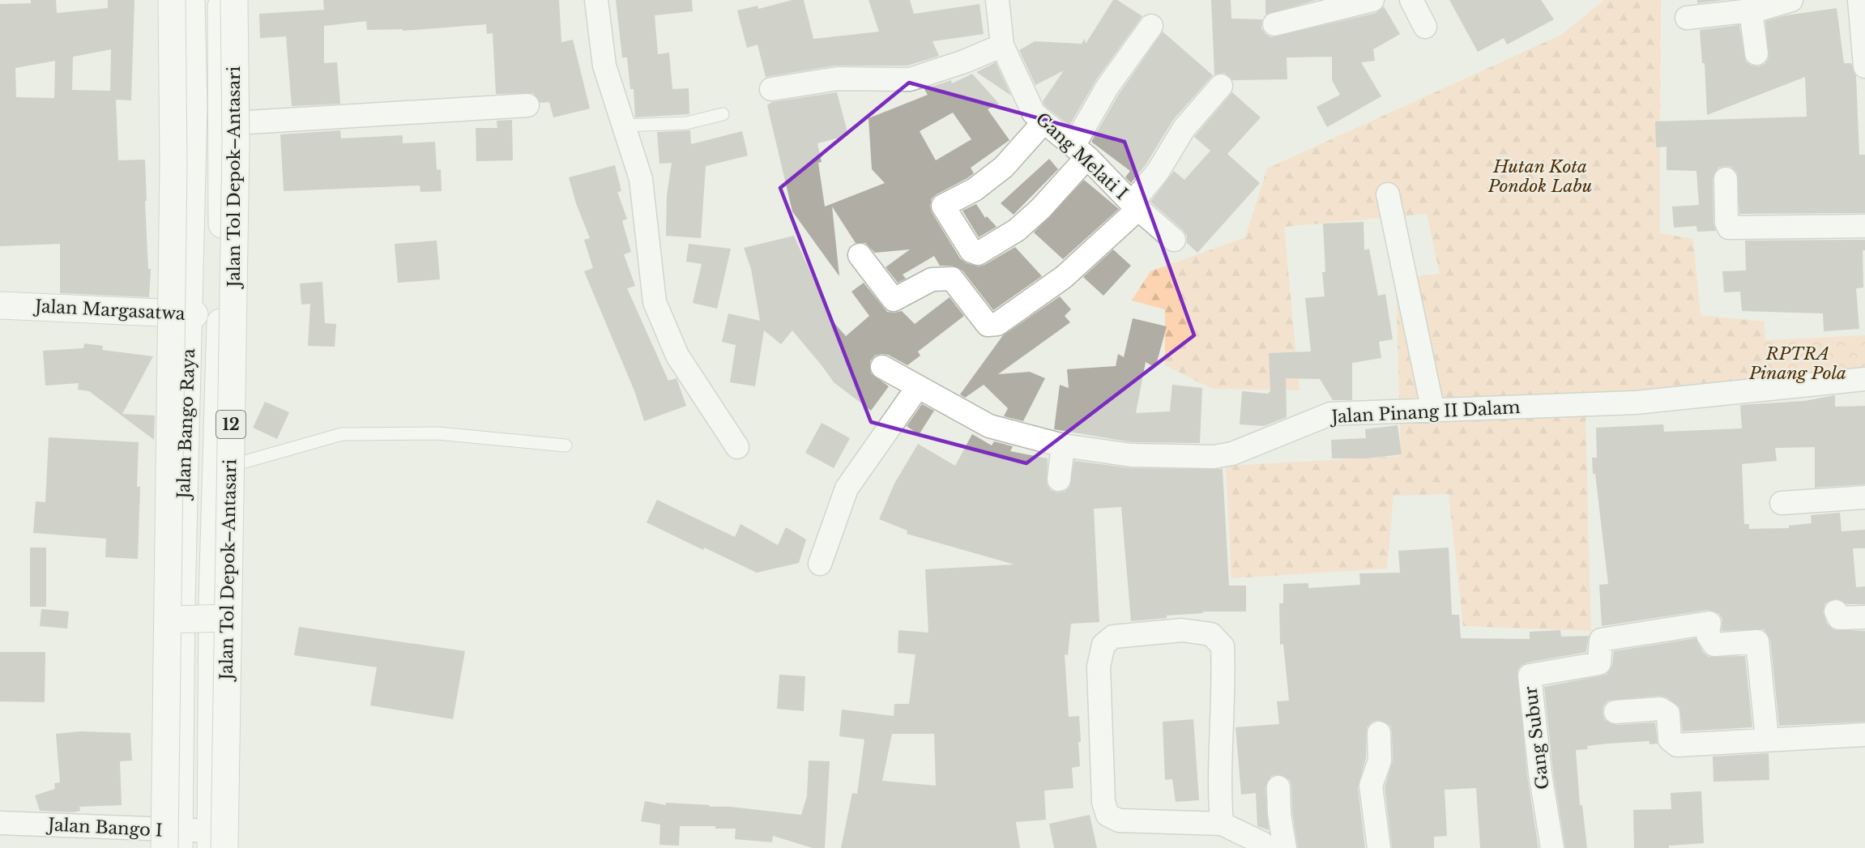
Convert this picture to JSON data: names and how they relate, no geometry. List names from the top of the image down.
{
  "streets": {
    "main road": [
      "Jalan Tol Depok–Antasari",
      "Jalan Margasatwa",
      "Jalan Bango Raya",
      "12"
    ],
    "street": [
      "Gang Melati I",
      "Jalan Pinang II Dalam",
      "Gang Subur",
      "Jalan Bango I"
    ]
  },
  "crossings": [
    ["Jalan Tol Depok–Antasari", "Jalan Bango Raya"],
    ["Jalan Tol Depok–Antasari", "Jalan Bango I"],
    ["Jalan Margasatwa", "Jalan Bango Raya"]
  ],
  "parks": ["Hutan Kota Pondok Labu", "RPTRA Pinang Pola"]
}
